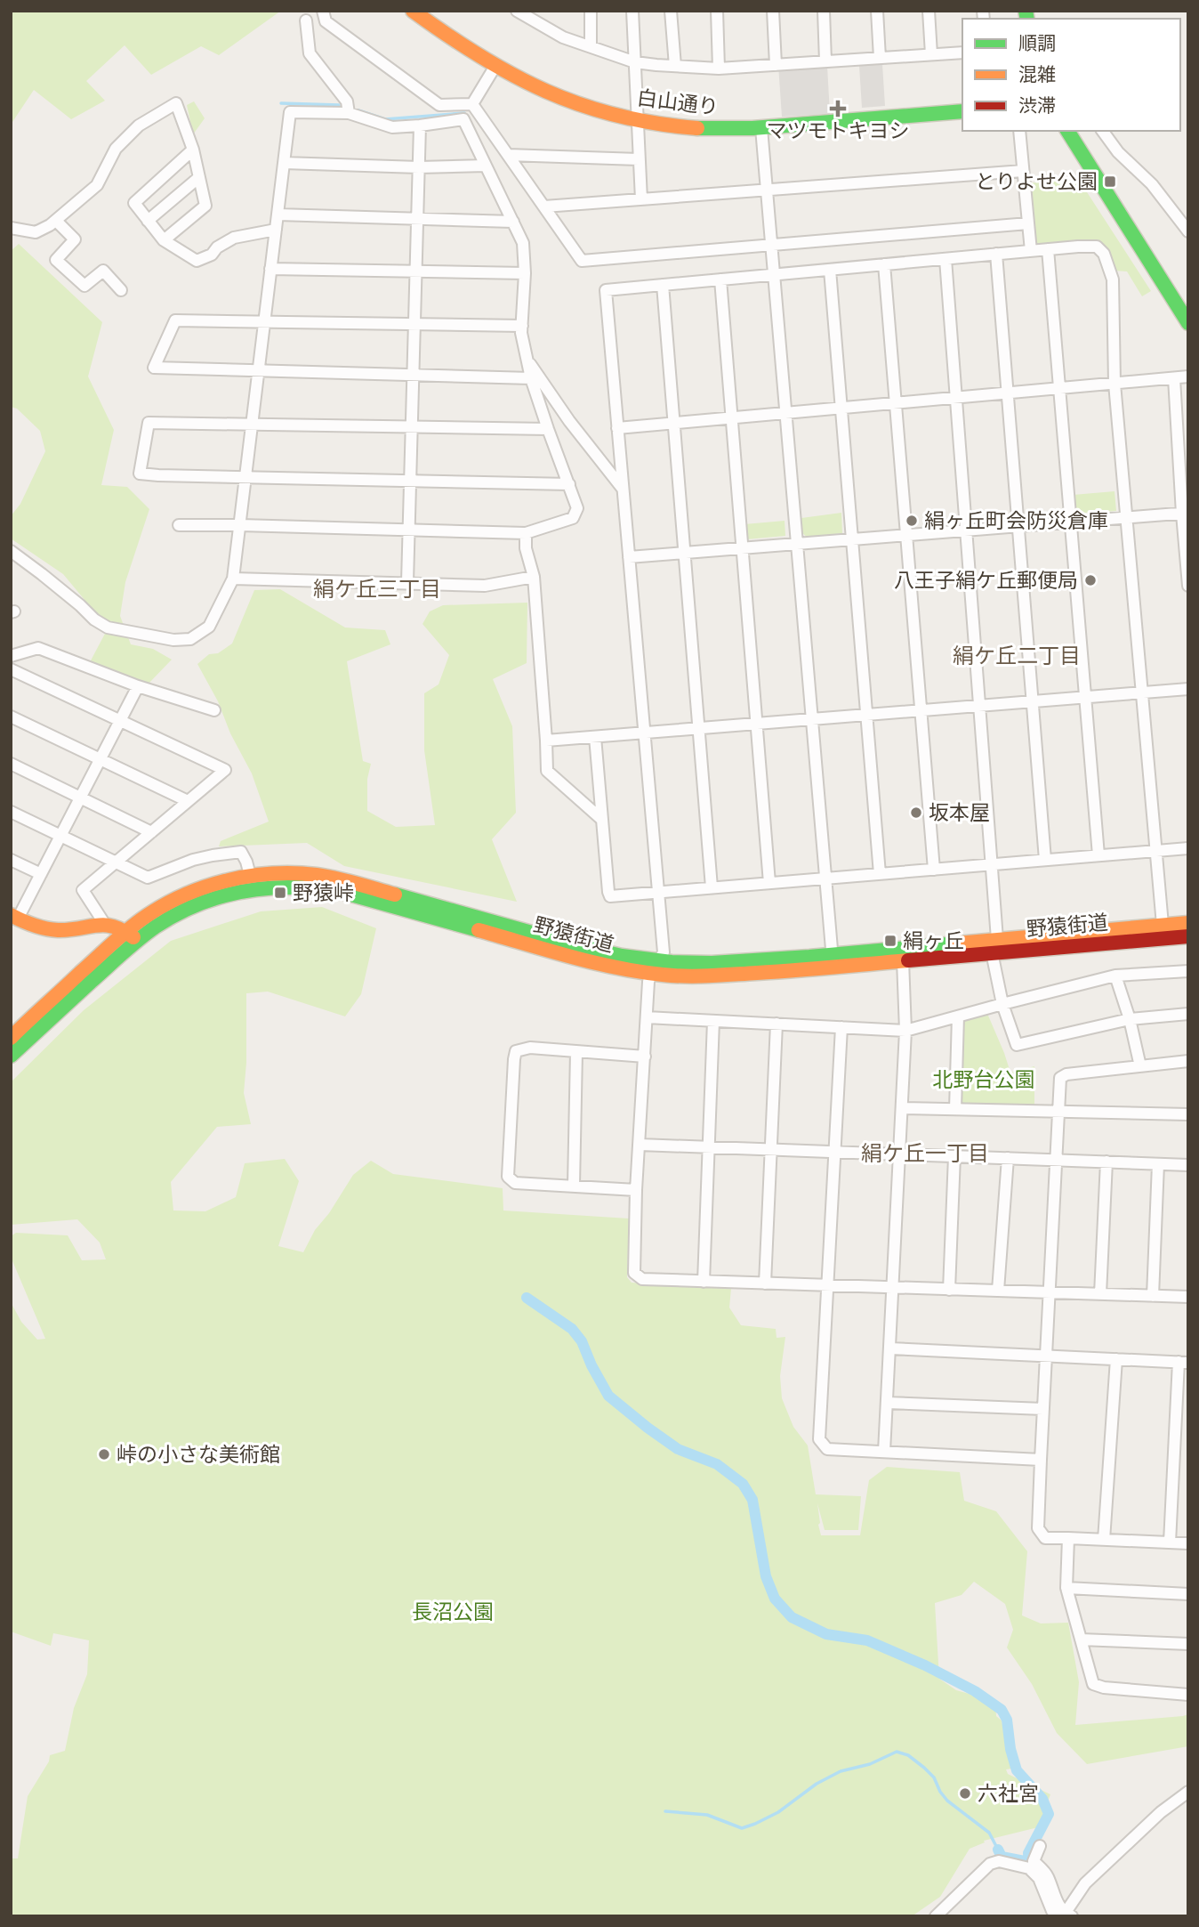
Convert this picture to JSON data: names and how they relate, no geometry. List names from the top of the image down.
{
  "streets": {
    "main road": ["白山通り", "野猿街道"]
  },
  "districts": ["絹ケ丘三丁目", "絹ケ丘二丁目", "絹ケ丘一丁目"],
  "parks": ["北野台公園", "長沼公園"],
  "places": {
    "health": ["マツモトキヨシ"],
    "transit": ["とりよせ公園", "野猿峠", "絹ヶ丘"],
    "other": [
      "絹ヶ丘町会防災倉庫",
      "八王子絹ケ丘郵便局",
      "坂本屋",
      "峠の小さな美術館",
      "六社宮"
    ]
  },
  "legend": ["順調", "混雑", "渋滞"]
}
